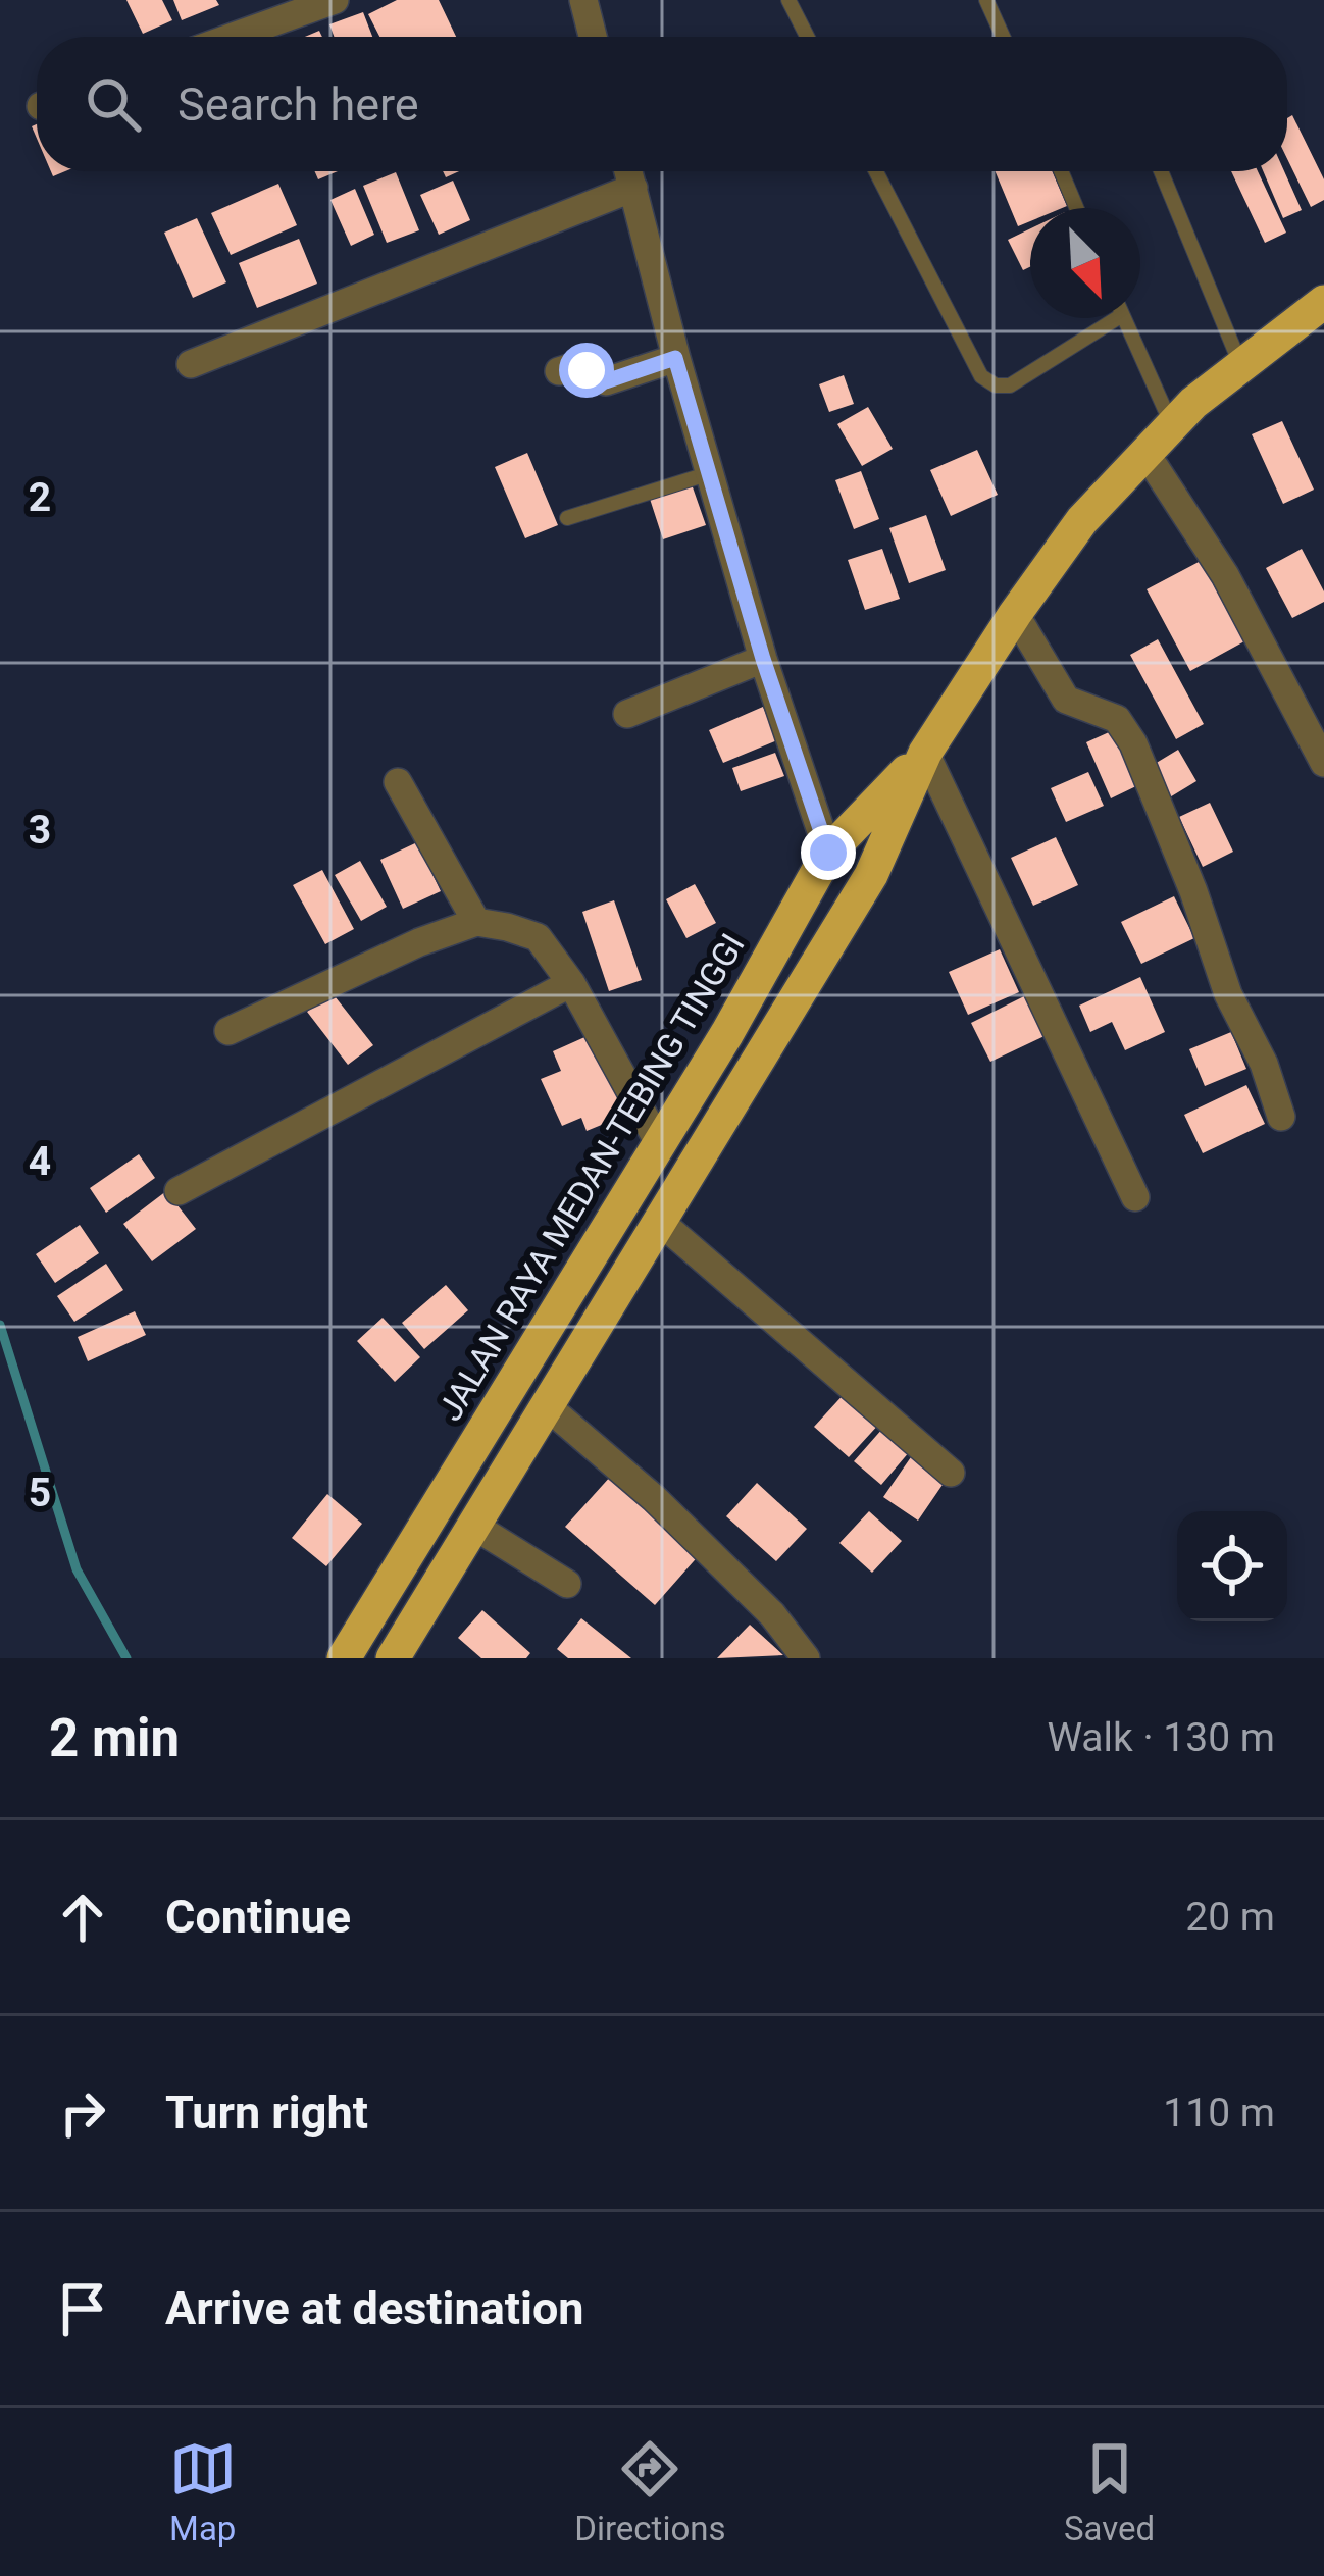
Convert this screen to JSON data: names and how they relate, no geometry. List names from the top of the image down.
{
  "streets": {
    "highway": ["JALAN RAYA MEDAN-TEBING TINGGI"]
  },
  "north": "bottom right",
  "page": {
    "search": "Search here",
    "heading": ["2 min", "Walk · 130 m"],
    "list": [
      ["Continue", "20 m"],
      ["Turn right", "110 m"],
      "Arrive at destination"
    ],
    "nav": ["Map", "Directions", "Saved"]
  },
  "grid": {
    "rows": [
      "2",
      "3",
      "4",
      "5"
    ]
  }
}
